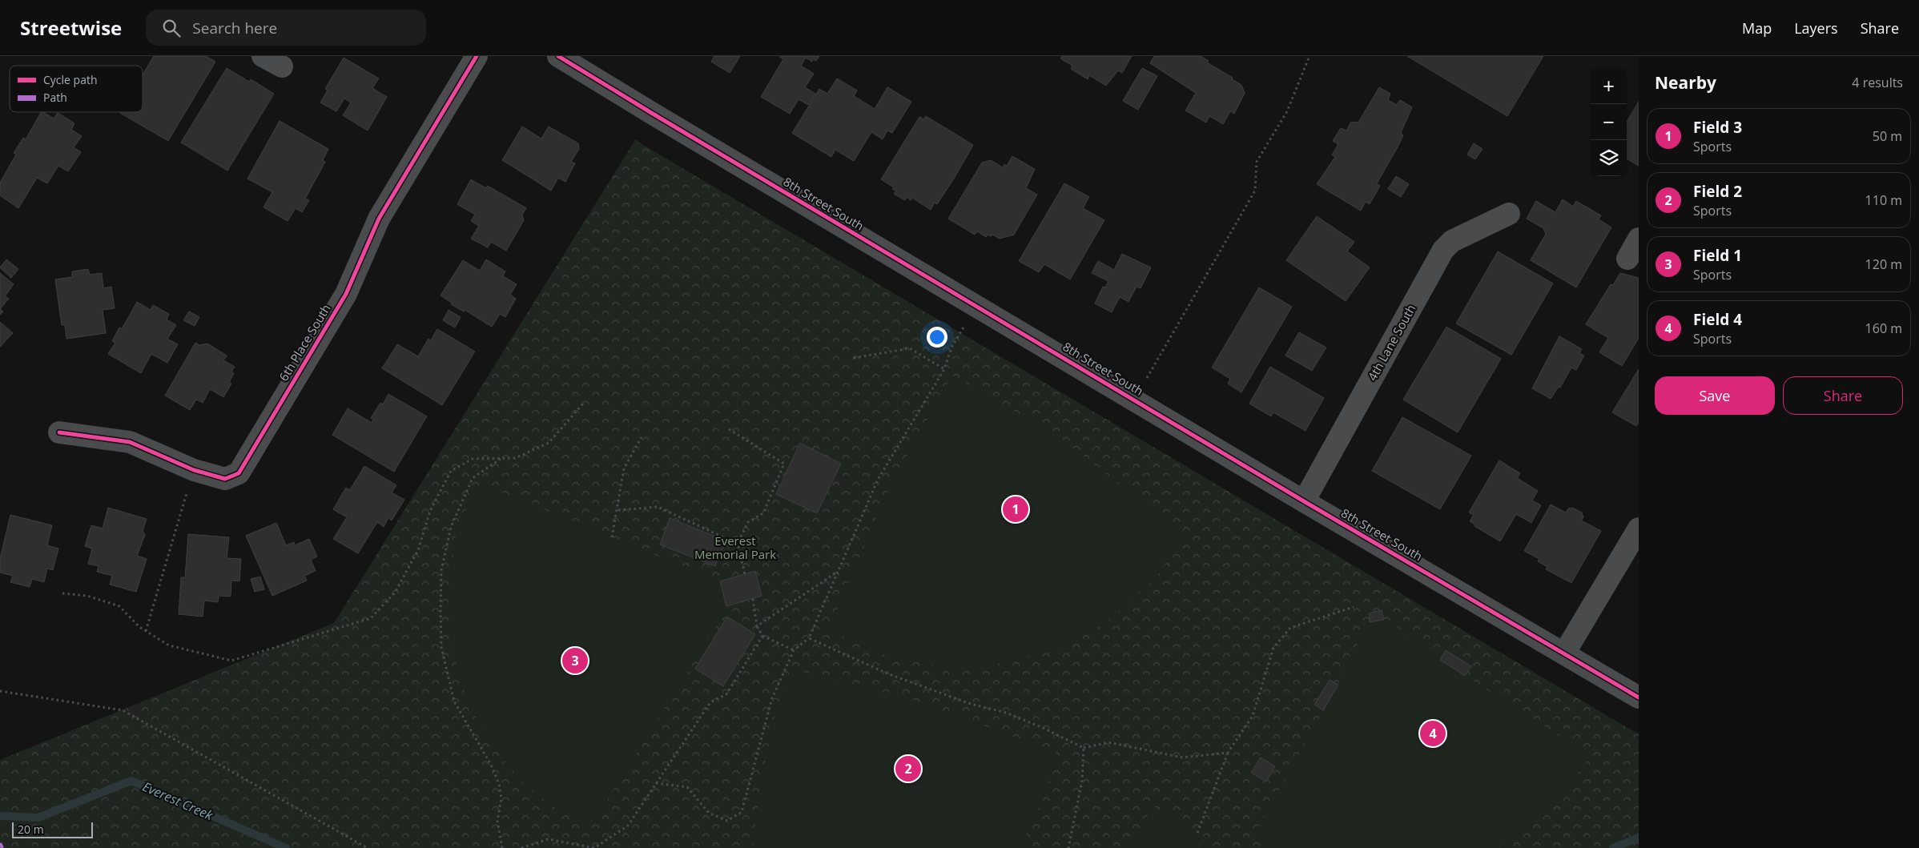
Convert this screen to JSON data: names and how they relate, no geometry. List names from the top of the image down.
{
  "streets": {
    "street": ["8th Street South", "6th Place South", "4th Lane South"]
  },
  "crossings": [
    ["8th Street South", "4th Lane South"]
  ],
  "water": ["Everest Creek"],
  "parks": ["Everest Memorial Park"],
  "legend": ["Cycle path", "Path"],
  "scale_bar": "20 m",
  "page": {
    "header": "Streetwise",
    "search": "Search here",
    "nav": ["Map", "Layers", "Share"],
    "heading": ["Nearby", "4 results"],
    "map_buttons": ["+", "−"],
    "list": [
      {
        "mark": "1",
        "name": "Field 3",
        "note": "Sports",
        "value": "50 m"
      },
      {
        "mark": "2",
        "name": "Field 2",
        "note": "Sports",
        "value": "110 m"
      },
      {
        "mark": "3",
        "name": "Field 1",
        "note": "Sports",
        "value": "120 m"
      },
      {
        "mark": "4",
        "name": "Field 4",
        "note": "Sports",
        "value": "160 m"
      }
    ],
    "buttons": ["Save", "Share"],
    "pins": [
      "1",
      "3",
      "4",
      "2"
    ],
    "scale": "20 m"
  }
}
